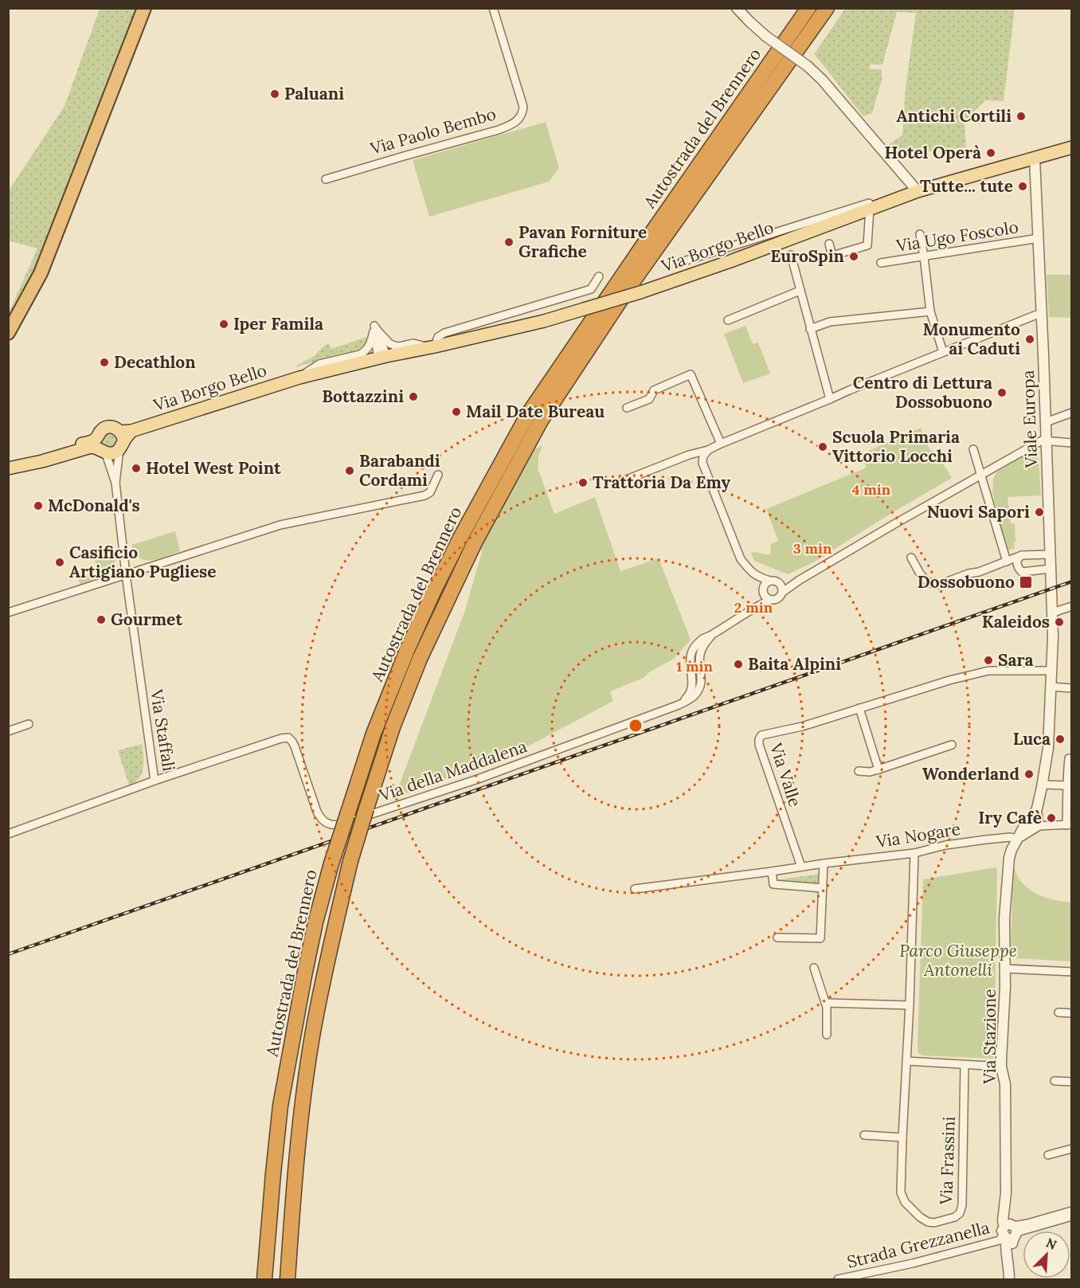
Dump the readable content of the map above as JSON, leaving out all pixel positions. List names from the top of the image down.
{
  "streets": {
    "highway": ["Autostrada del Brennero"],
    "main road": ["Via Borgo Bello"],
    "street": [
      "Via Paolo Bembo",
      "Via Ugo Foscolo",
      "Viale Europa",
      "Via Staffali",
      "Via della Maddalena",
      "Via Valle",
      "Via Nogare",
      "Via Stazione",
      "Via Frassini",
      "Strada Grezzanella"
    ]
  },
  "crossings": [
    ["Via Ugo Foscolo", "Viale Europa"],
    ["Via Borgo Bello", "Viale Europa"],
    ["Via Borgo Bello", "Via Staffali"],
    ["Viale Europa", "Via della Maddalena"],
    ["Viale Europa", "Via Stazione"],
    ["Via Staffali", "Via della Maddalena"],
    ["Via Valle", "Via Nogare"],
    ["Via Valle", "Via Stazione"],
    ["Via Nogare", "Via Stazione"],
    ["Via Nogare", "Via Frassini"],
    ["Via Stazione", "Strada Grezzanella"]
  ],
  "parks": ["Parco Giuseppe Antonelli"],
  "places": {
    "other": [
      "Paluani",
      "Antichi Cortili",
      "Hotel Operà",
      "Tutte... tute",
      "Pavan Forniture Grafiche",
      "EuroSpin",
      "Iper Famila",
      "Monumento ai Caduti",
      "Decathlon",
      "Centro di Lettura Dossobuono",
      "Bottazzini",
      "Mail Date Bureau",
      "Scuola Primaria Vittorio Locchi",
      "Hotel West Point",
      "Barabandi Cordami",
      "Trattoria Da Emy",
      "McDonald's",
      "Nuovi Sapori",
      "Casificio Artigiano Pugliese",
      "Gourmet",
      "Kaleidos",
      "Sara",
      "Baita Alpini",
      "Luca",
      "Wonderland",
      "Iry Cafè"
    ],
    "transit": ["Dossobuono"]
  },
  "north": "top right",
  "rings": [
    "4 min",
    "3 min",
    "2 min",
    "1 min"
  ]
}
